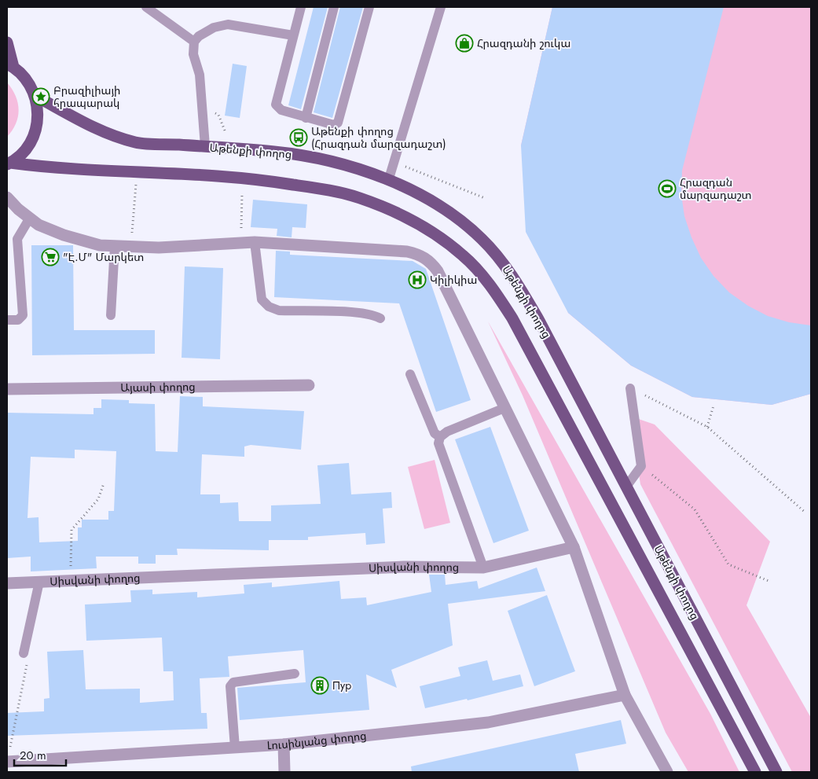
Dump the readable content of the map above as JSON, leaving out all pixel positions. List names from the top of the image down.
{
  "streets": {
    "main road": ["Աթենքի փողոց"],
    "street": ["Այասի փողոց", "Սիսվանի փողոց", "Լուսինյանց փողոց"]
  },
  "places": {
    "shop": ["Հրազդանի շուկա"],
    "place": ["Բրազիլիայի հրապարակ"],
    "bus stop": ["Աթենքի փողոց (Հրազդան մարզադաշտ)"],
    "sports": ["Հրազդան մարզադաշտ"],
    "supermarket": ["\"Է.Մ\" Մարկետ"],
    "hospital": ["Կիլիկիա"],
    "building": ["Пур"]
  },
  "scale_bar": "20 m"
}
